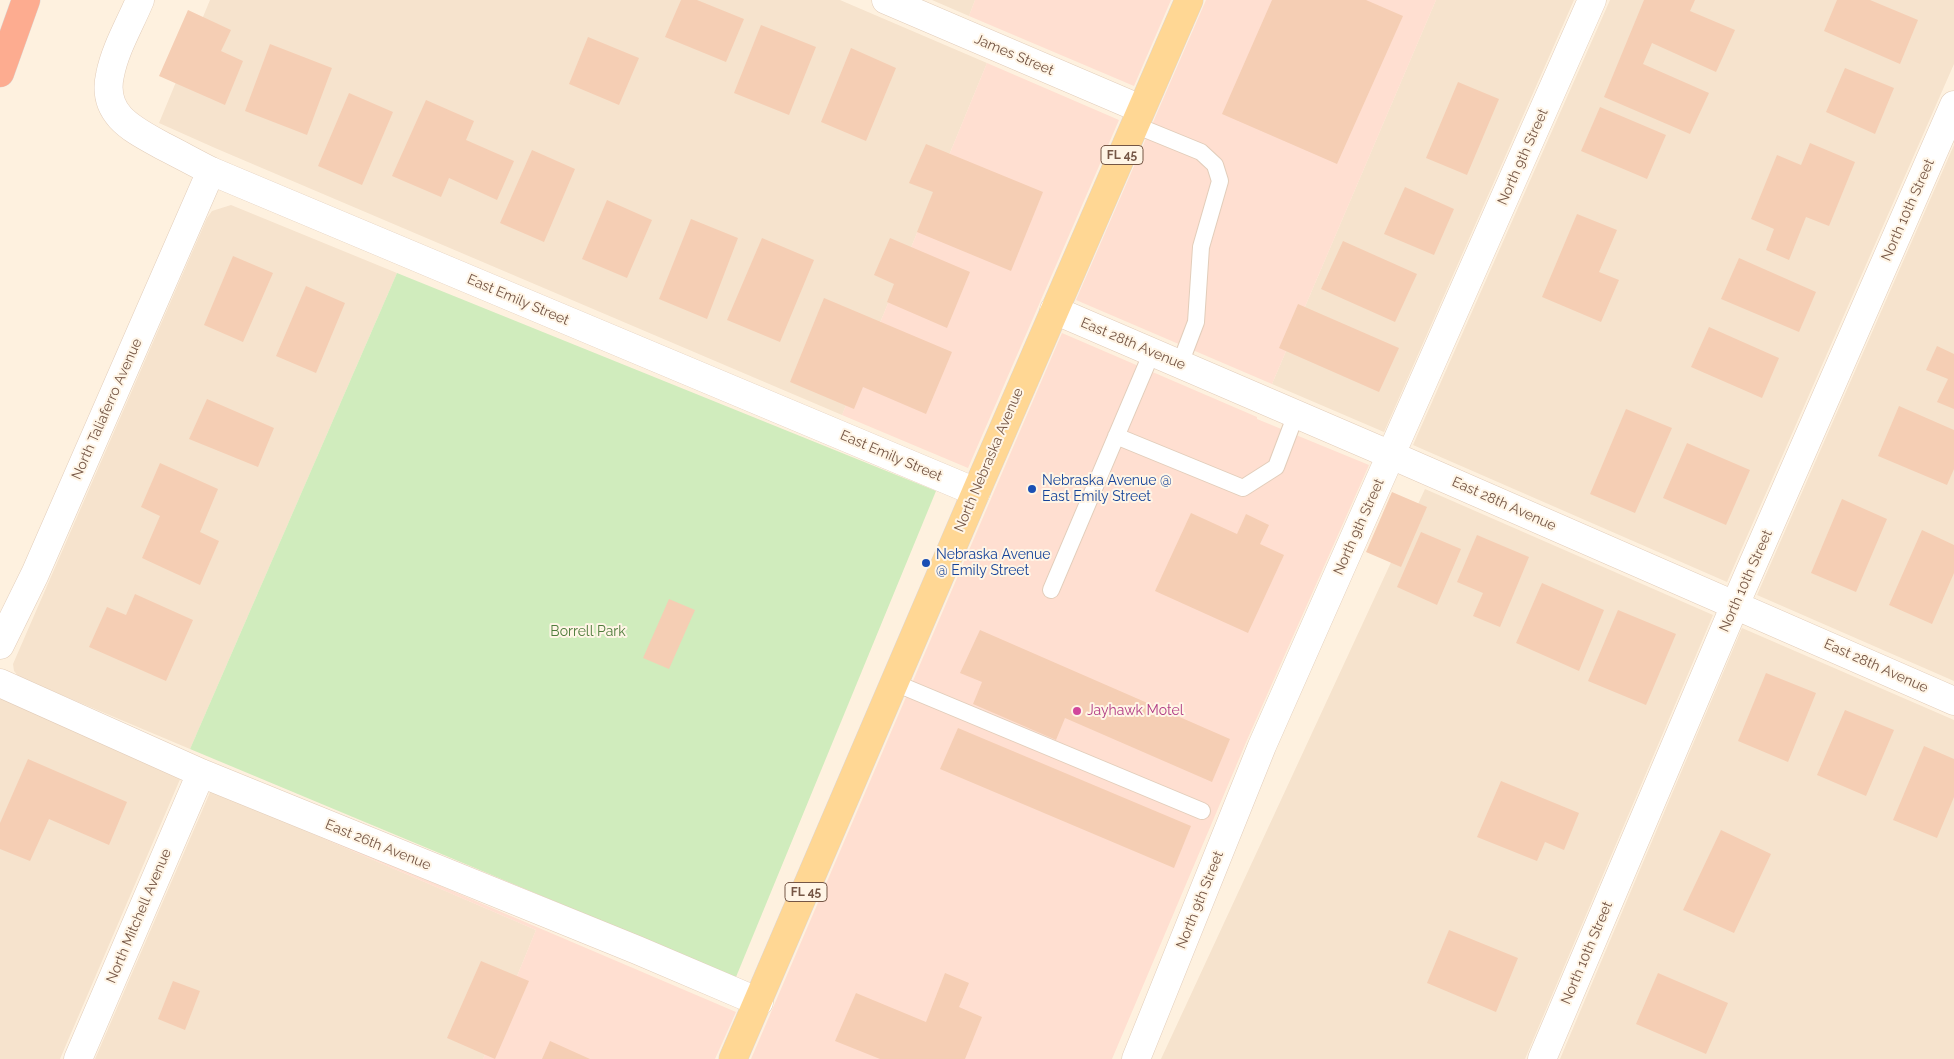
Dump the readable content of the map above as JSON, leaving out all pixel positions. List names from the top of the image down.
{
  "streets": {
    "main road": ["FL 45", "North Nebraska Avenue"],
    "street": [
      "James Street",
      "North 9th Street",
      "North 10th Street",
      "East Emily Street",
      "East 28th Avenue",
      "North Taliaferro Avenue",
      "East 26th Avenue",
      "North Mitchell Avenue"
    ]
  },
  "crossings": [
    ["James Street", "North Nebraska Avenue"],
    ["North 9th Street", "East 28th Avenue"],
    ["North 10th Street", "East 28th Avenue"],
    ["East Emily Street", "North Taliaferro Avenue"],
    ["East Emily Street", "North Nebraska Avenue"],
    ["East 28th Avenue", "North Nebraska Avenue"],
    ["North Nebraska Avenue", "East 26th Avenue"],
    ["East 26th Avenue", "North Mitchell Avenue"]
  ],
  "parks": ["Borrell Park"],
  "places": ["Nebraska Avenue @ East Emily Street", "Nebraska Avenue @ Emily Street", "Jayhawk Motel"]
}
